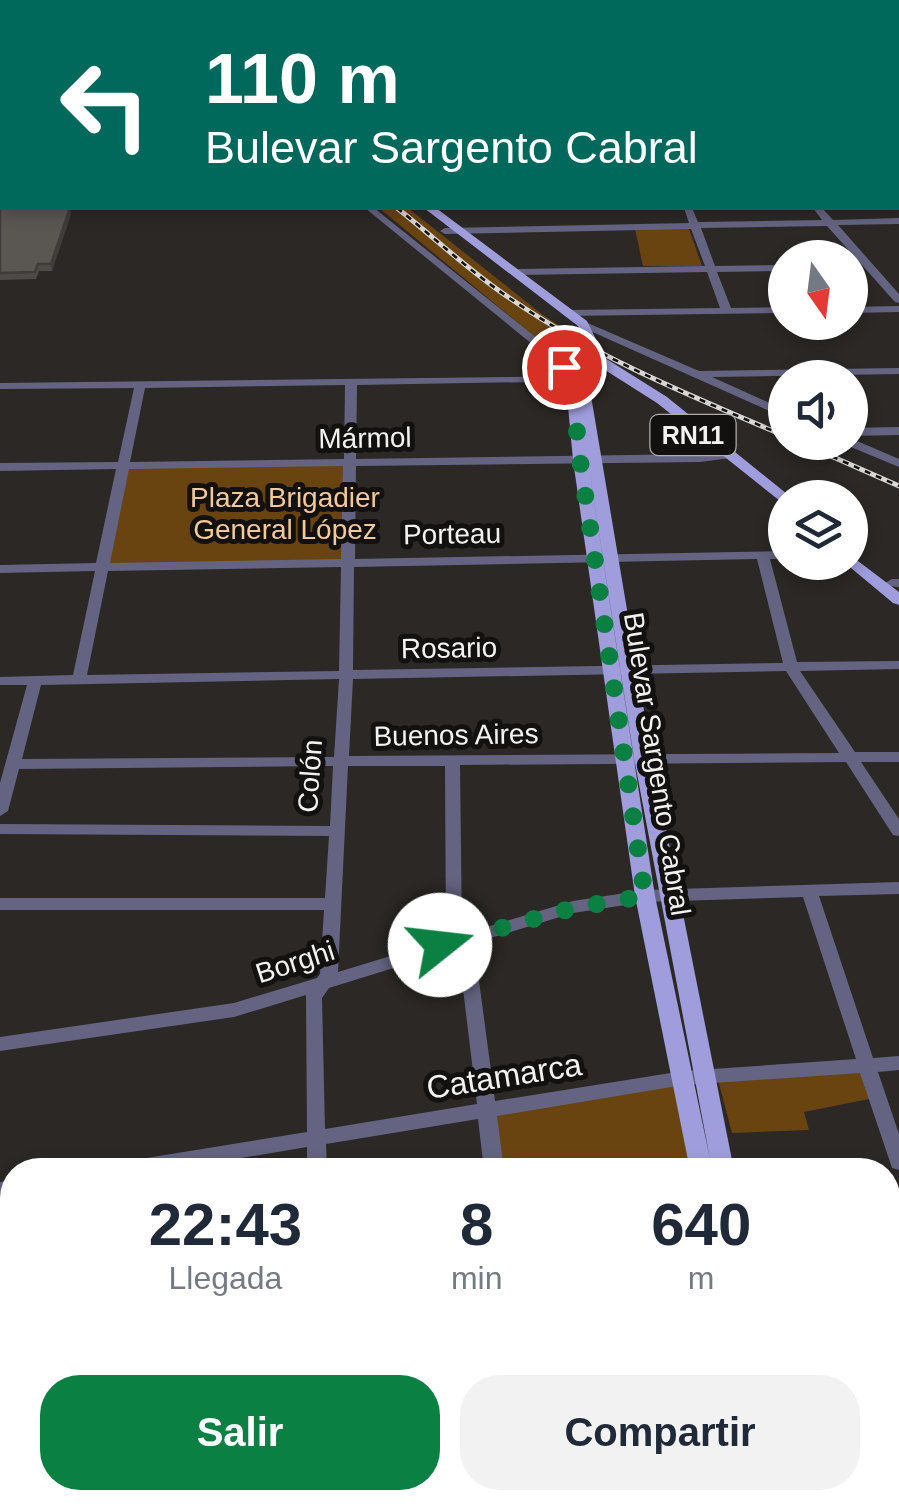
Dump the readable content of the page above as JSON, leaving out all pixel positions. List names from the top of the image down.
{
  "streets": {
    "main road": ["RN11", "Bulevar Sargento Cabral"],
    "street": [
      "Mármol",
      "Porteau",
      "Rosario",
      "Buenos Aires",
      "Colón",
      "Borghi",
      "Catamarca"
    ]
  },
  "crossings": [
    ["RN11", "Mármol"],
    ["RN11", "Bulevar Sargento Cabral"],
    ["Mármol", "Bulevar Sargento Cabral"],
    ["Mármol", "Colón"],
    ["Porteau", "Bulevar Sargento Cabral"],
    ["Porteau", "Colón"],
    ["Rosario", "Bulevar Sargento Cabral"],
    ["Rosario", "Colón"],
    ["Buenos Aires", "Bulevar Sargento Cabral"],
    ["Buenos Aires", "Colón"],
    ["Bulevar Sargento Cabral", "Borghi"],
    ["Bulevar Sargento Cabral", "Catamarca"],
    ["Colón", "Borghi"],
    ["Colón", "Catamarca"]
  ],
  "parks": ["Plaza Brigadier General López"],
  "north": "bottom",
  "page": {
    "turn": ["110 m", "Bulevar Sargento Cabral"],
    "eta": [
      "22:43",
      "Llegada",
      "8",
      "min",
      "640",
      "m"
    ],
    "buttons": ["Salir", "Compartir"]
  }
}
